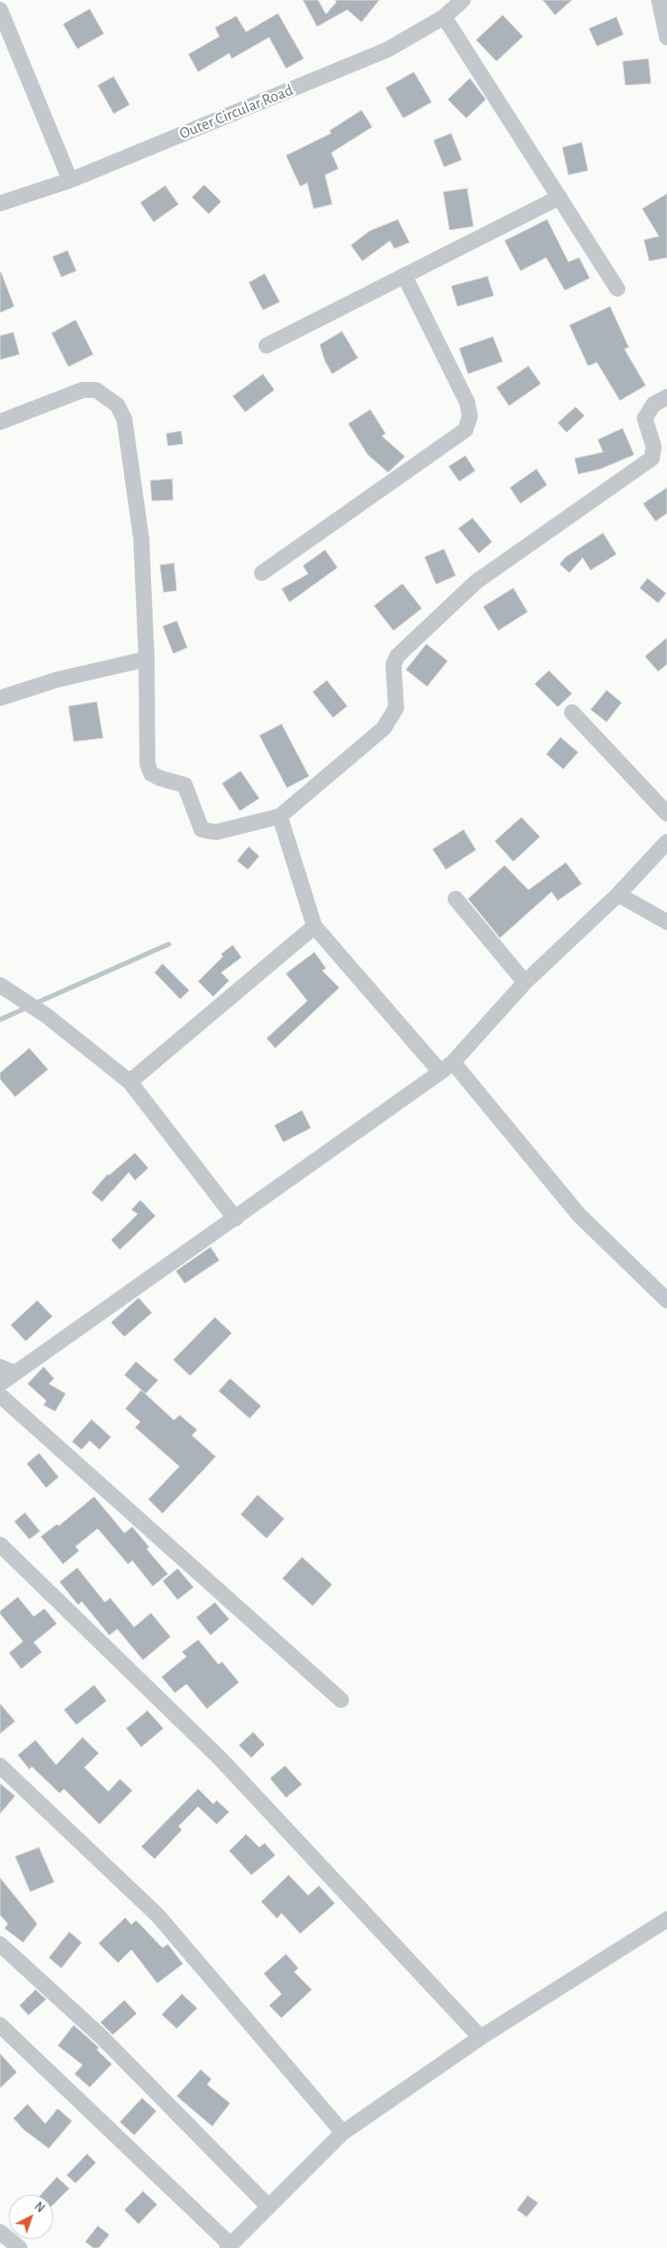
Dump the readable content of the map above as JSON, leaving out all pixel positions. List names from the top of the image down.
{
  "streets": {
    "street": ["Outer Circular Road"]
  },
  "north": "top right"
}
